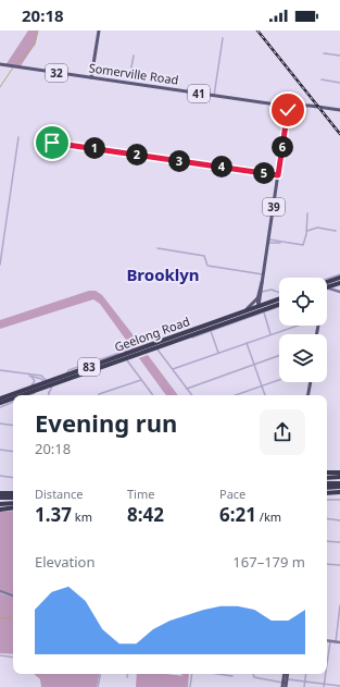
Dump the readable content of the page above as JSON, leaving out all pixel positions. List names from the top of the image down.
{
  "streets": {
    "highway": ["Geelong Road", "83"],
    "main road": [
      "32",
      "Somerville Road",
      "41",
      "39"
    ]
  },
  "crossings": [
    ["Somerville Road", "39"],
    ["39", "Geelong Road"]
  ],
  "districts": ["Brooklyn"],
  "page": {
    "status": "20:18",
    "pins": [
      "6",
      "1",
      "2",
      "3",
      "4",
      "5"
    ],
    "heading": ["Evening run", "20:18"],
    "stats": [
      ["Distance", "1.37 km"],
      ["Time", "8:42"],
      ["Pace", "6:21 /km"]
    ],
    "chart": ["Elevation", "167–179 m"]
  }
}
